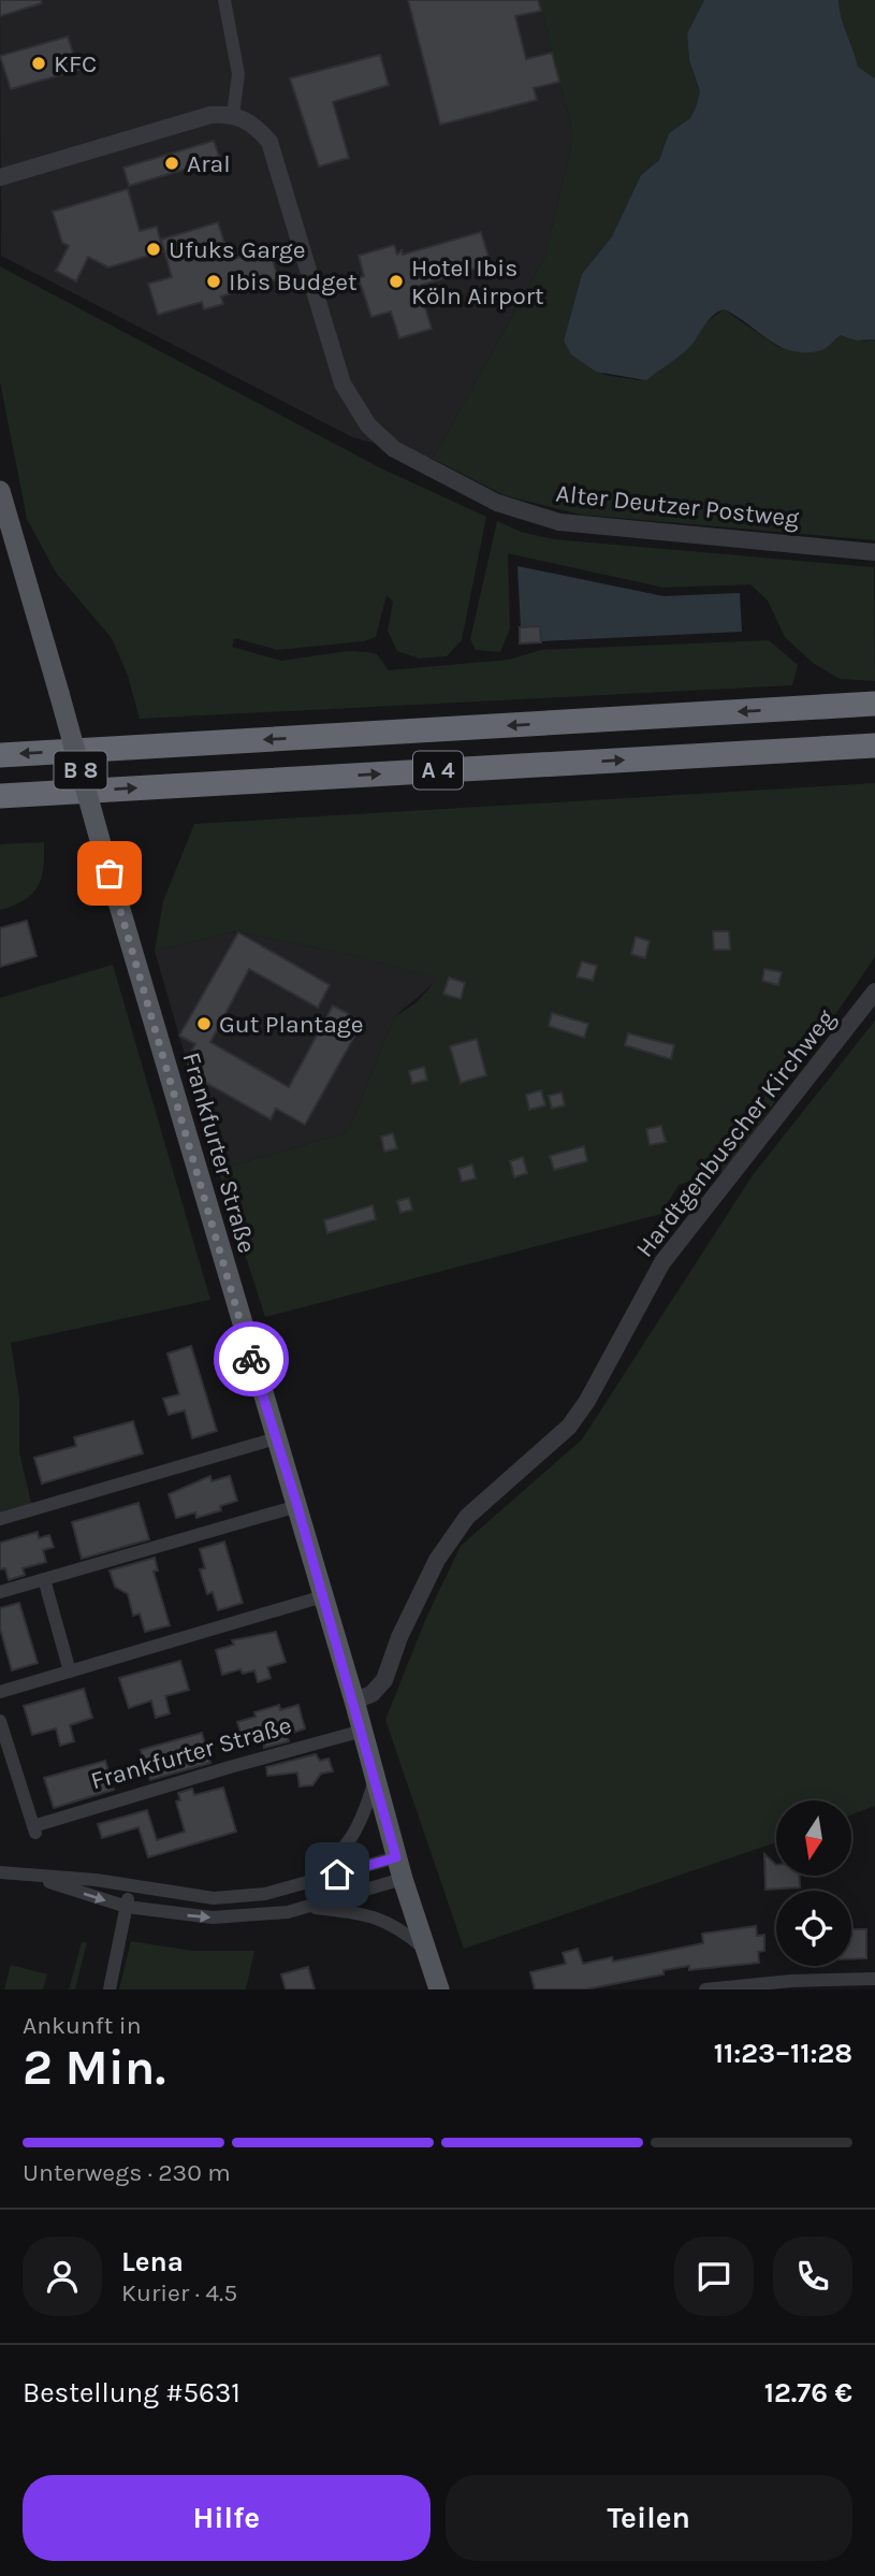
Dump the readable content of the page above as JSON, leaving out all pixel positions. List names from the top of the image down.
{
  "streets": {
    "highway": ["A 4"],
    "main road": ["B 8", "Frankfurter Straße"],
    "street": ["Alter Deutzer Postweg", "Hardtgenbuscher Kirchweg"]
  },
  "crossings": [
    ["Hardtgenbuscher Kirchweg", "Frankfurter Straße"]
  ],
  "places": [
    "KFC",
    "Aral",
    "Ufuks Garge",
    "Ibis Budget",
    "Hotel Ibis Köln Airport",
    "Gut Plantage"
  ],
  "north": "bottom",
  "page": {
    "heading": ["2 Min.", "Ankunft in", "11:23–11:28"],
    "panel": [
      "Lena",
      "Kurier · 4.5",
      "Bestellung #5631",
      "12.76 €"
    ],
    "bar": "Unterwegs · 230 m",
    "buttons": ["Hilfe", "Teilen"]
  }
}
